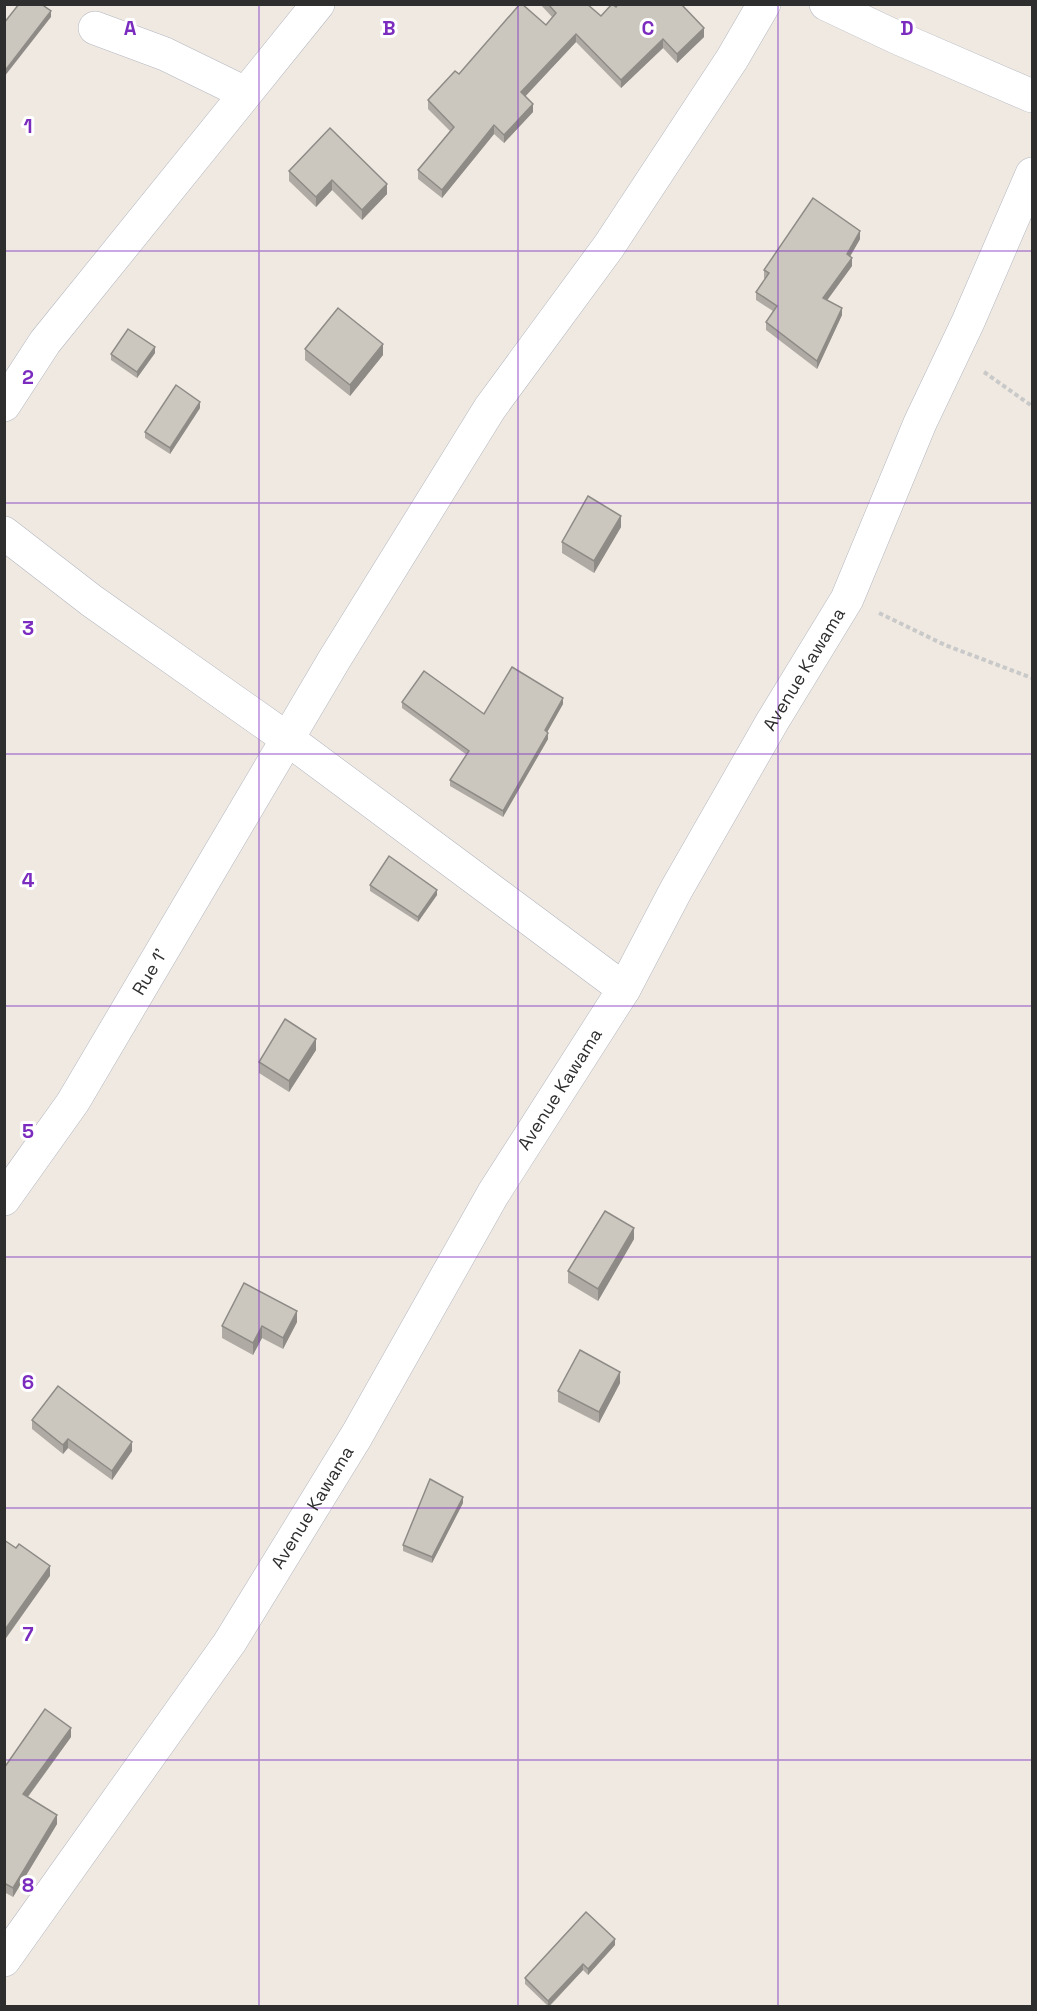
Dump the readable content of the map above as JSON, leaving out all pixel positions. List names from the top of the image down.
{
  "streets": {
    "street": ["Avenue Kawama", "Rue 1'"]
  },
  "grid": {
    "columns": [
      "A",
      "B",
      "C",
      "D"
    ],
    "rows": [
      "1",
      "2",
      "3",
      "4",
      "5",
      "6",
      "7",
      "8"
    ]
  }
}
